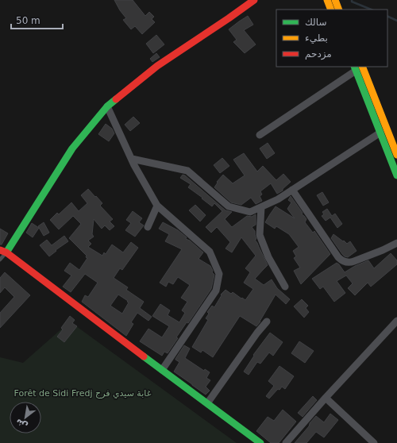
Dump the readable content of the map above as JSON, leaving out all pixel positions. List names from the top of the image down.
{
  "parks": ["Forêt de Sidi Fredj غابة سيدي فرج"],
  "legend": ["سالك", "بطيء", "مزدحم"],
  "scale_bar": "50 m",
  "north": "bottom left"
}
